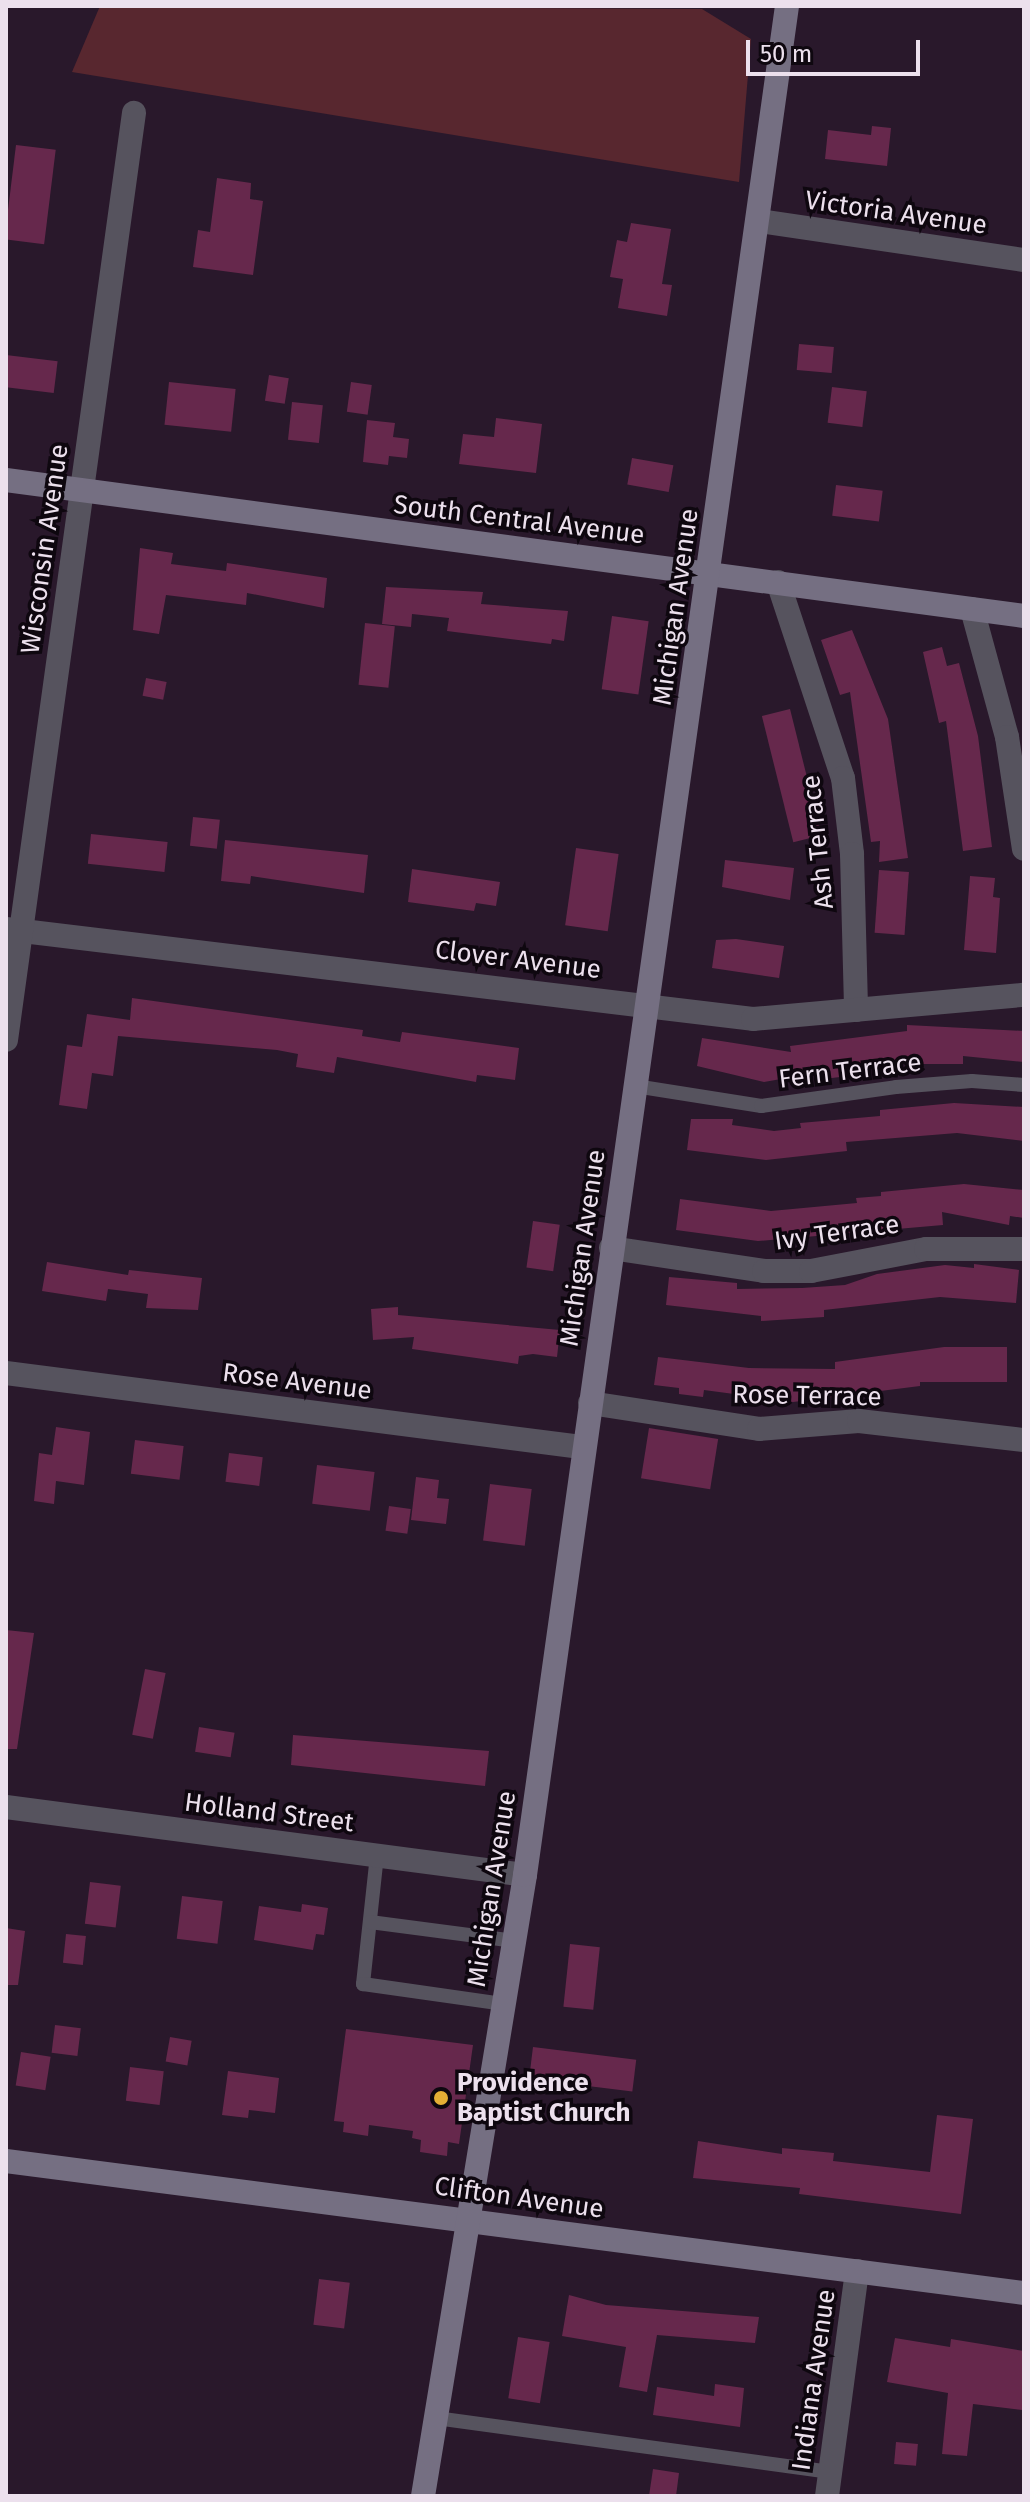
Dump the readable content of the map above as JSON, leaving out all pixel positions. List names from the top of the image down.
{
  "streets": {
    "main road": ["South Central Avenue", "Michigan Avenue", "Clifton Avenue"],
    "street": [
      "Victoria Avenue",
      "Wisconsin Avenue",
      "Ash Terrace",
      "Clover Avenue",
      "Ivy Terrace",
      "Rose Avenue",
      "Rose Terrace",
      "Holland Street",
      "Indiana Avenue"
    ],
    "lane": ["Fern Terrace"]
  },
  "crossings": [
    ["Victoria Avenue", "Michigan Avenue"],
    ["South Central Avenue", "Wisconsin Avenue"],
    ["South Central Avenue", "Michigan Avenue"],
    ["South Central Avenue", "Ash Terrace"],
    ["Wisconsin Avenue", "Clover Avenue"],
    ["Michigan Avenue", "Clover Avenue"],
    ["Michigan Avenue", "Fern Terrace"],
    ["Michigan Avenue", "Ivy Terrace"],
    ["Michigan Avenue", "Rose Avenue"],
    ["Michigan Avenue", "Rose Terrace"],
    ["Michigan Avenue", "Holland Street"],
    ["Michigan Avenue", "Clifton Avenue"],
    ["Ash Terrace", "Clover Avenue"],
    ["Clifton Avenue", "Indiana Avenue"]
  ],
  "places": ["Providence Baptist Church"],
  "scale_bar": "50 m"
}
